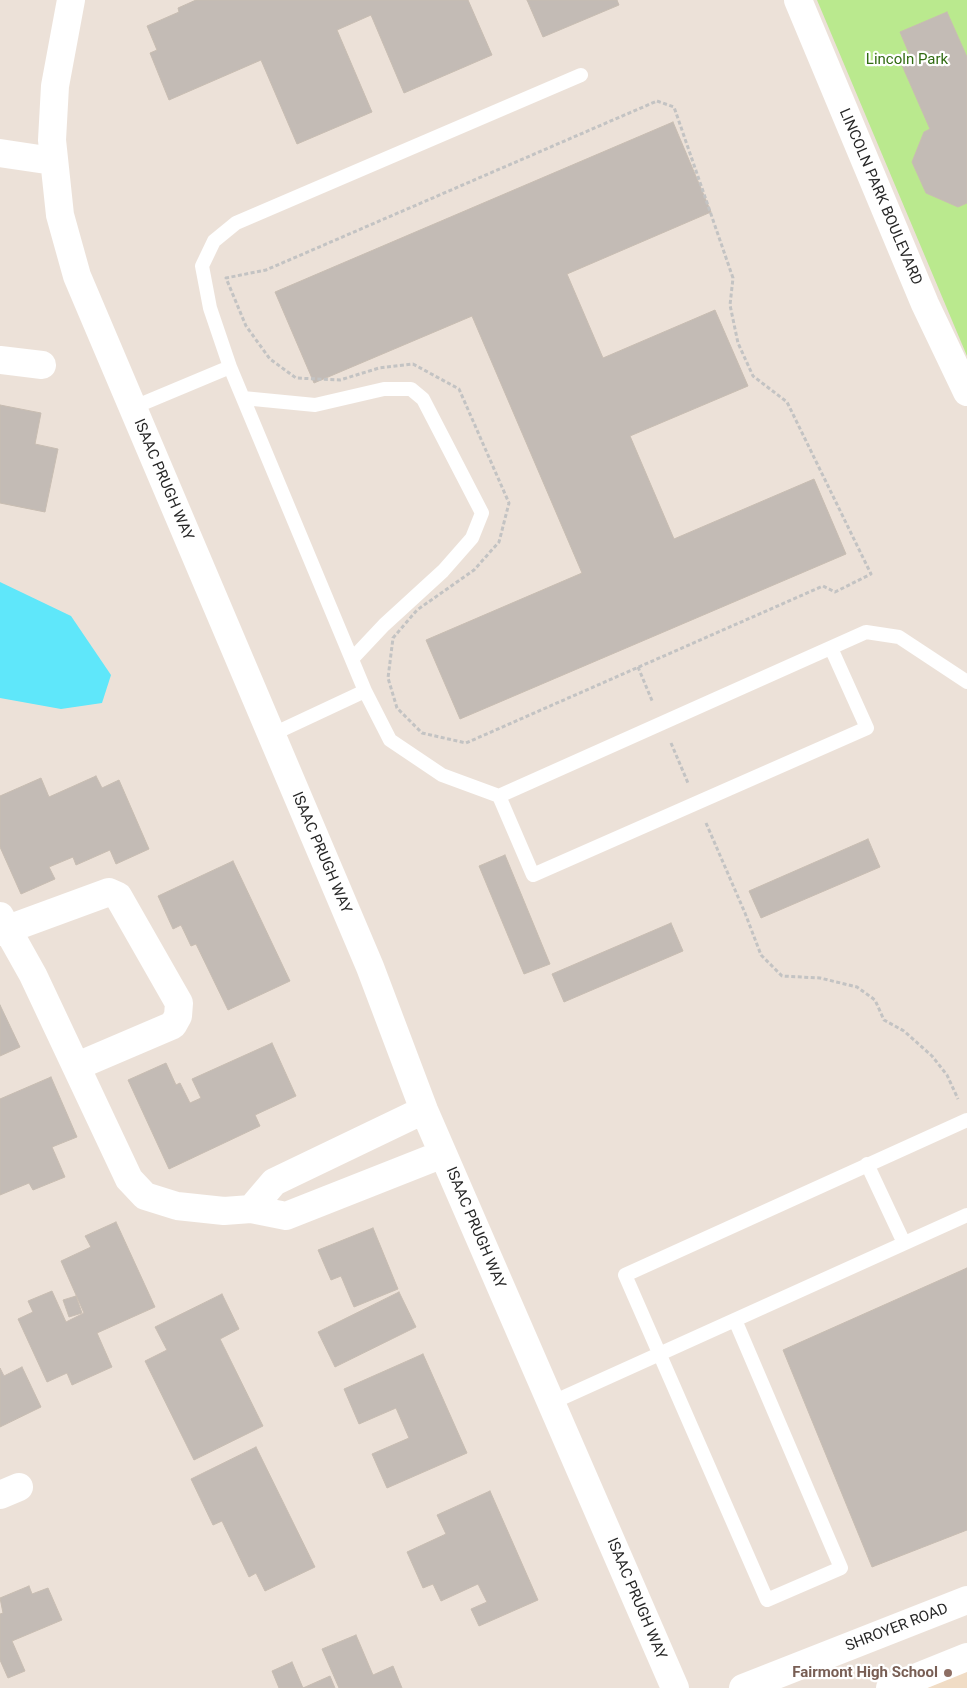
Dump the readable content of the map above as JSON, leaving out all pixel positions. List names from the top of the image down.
{
  "streets": {
    "street": ["LINCOLN PARK BOULEVARD", "ISAAC PRUGH WAY", "SHROYER ROAD"]
  },
  "parks": ["Lincoln Park"],
  "places": ["Fairmont High School"]
}
